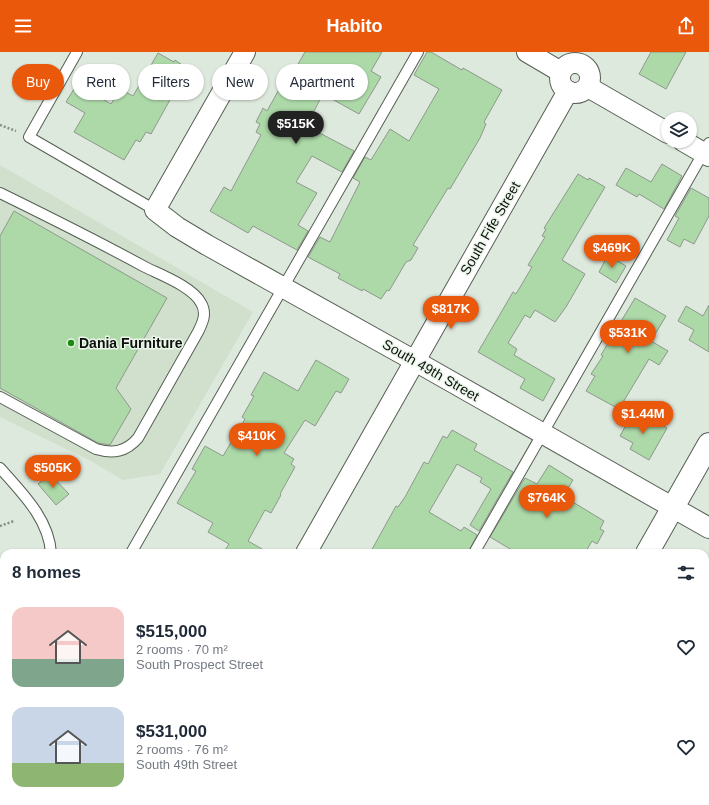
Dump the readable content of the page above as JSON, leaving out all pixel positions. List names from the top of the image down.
{
  "streets": {
    "street": ["South Fife Street", "South 49th Street"]
  },
  "crossings": [
    ["South Fife Street", "South 49th Street"]
  ],
  "places": ["Dania Furniture"],
  "page": {
    "header": "Habito",
    "chip": [
      "Buy",
      "Rent",
      "Filters",
      "New",
      "Apartment"
    ],
    "price": [
      "$515K",
      "$469K",
      "$817K",
      "$531K",
      "$1.44M",
      "$410K",
      "$505K",
      "$764K"
    ],
    "heading": "8 homes",
    "list": [
      {
        "name": "$515,000",
        "note": "2 rooms · 70 m² · South Prospect Street"
      },
      {
        "name": "$531,000",
        "note": "2 rooms · 76 m² · South 49th Street"
      }
    ]
  }
}
